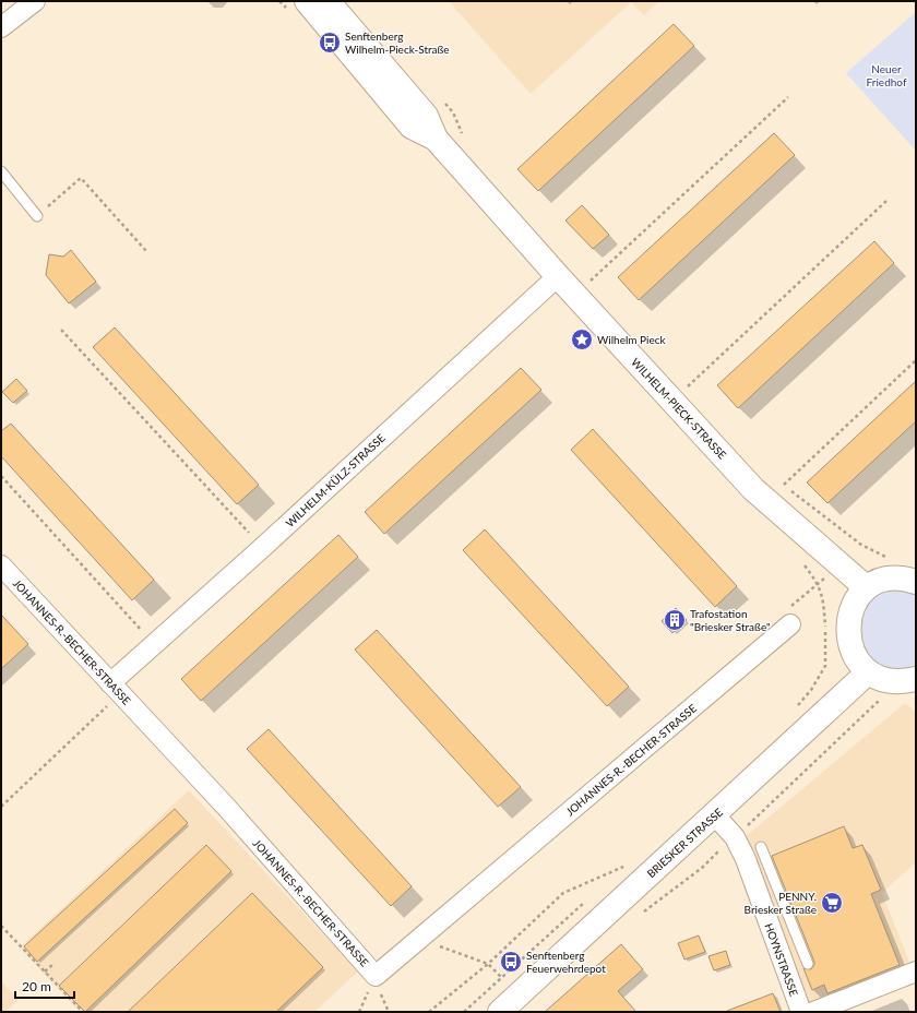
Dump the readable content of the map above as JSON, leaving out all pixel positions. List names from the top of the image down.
{
  "streets": {
    "main road": ["WILHELM-PIECK-STRASSE", "BRIESKER STRASSE"],
    "street": ["WILHELM-KÜLZ-STRASSE", "JOHANNES-R.-BECHER-STRASSE", "HOYNSTRASSE"]
  },
  "crossings": [
    ["WILHELM-PIECK-STRASSE", "WILHELM-KÜLZ-STRASSE"],
    ["WILHELM-KÜLZ-STRASSE", "JOHANNES-R.-BECHER-STRASSE"],
    ["BRIESKER STRASSE", "HOYNSTRASSE"]
  ],
  "parks": ["Neuer Friedhof"],
  "places": {
    "bus stop": ["Senftenberg Wilhelm-Pieck-Straße", "Senftenberg Feuerwehrdepot"],
    "place": ["Wilhelm Pieck"],
    "building": ["Trafostation \"Briesker Straße\""],
    "supermarket": ["PENNY. Briesker Straße"]
  },
  "scale_bar": "20 m"
}
